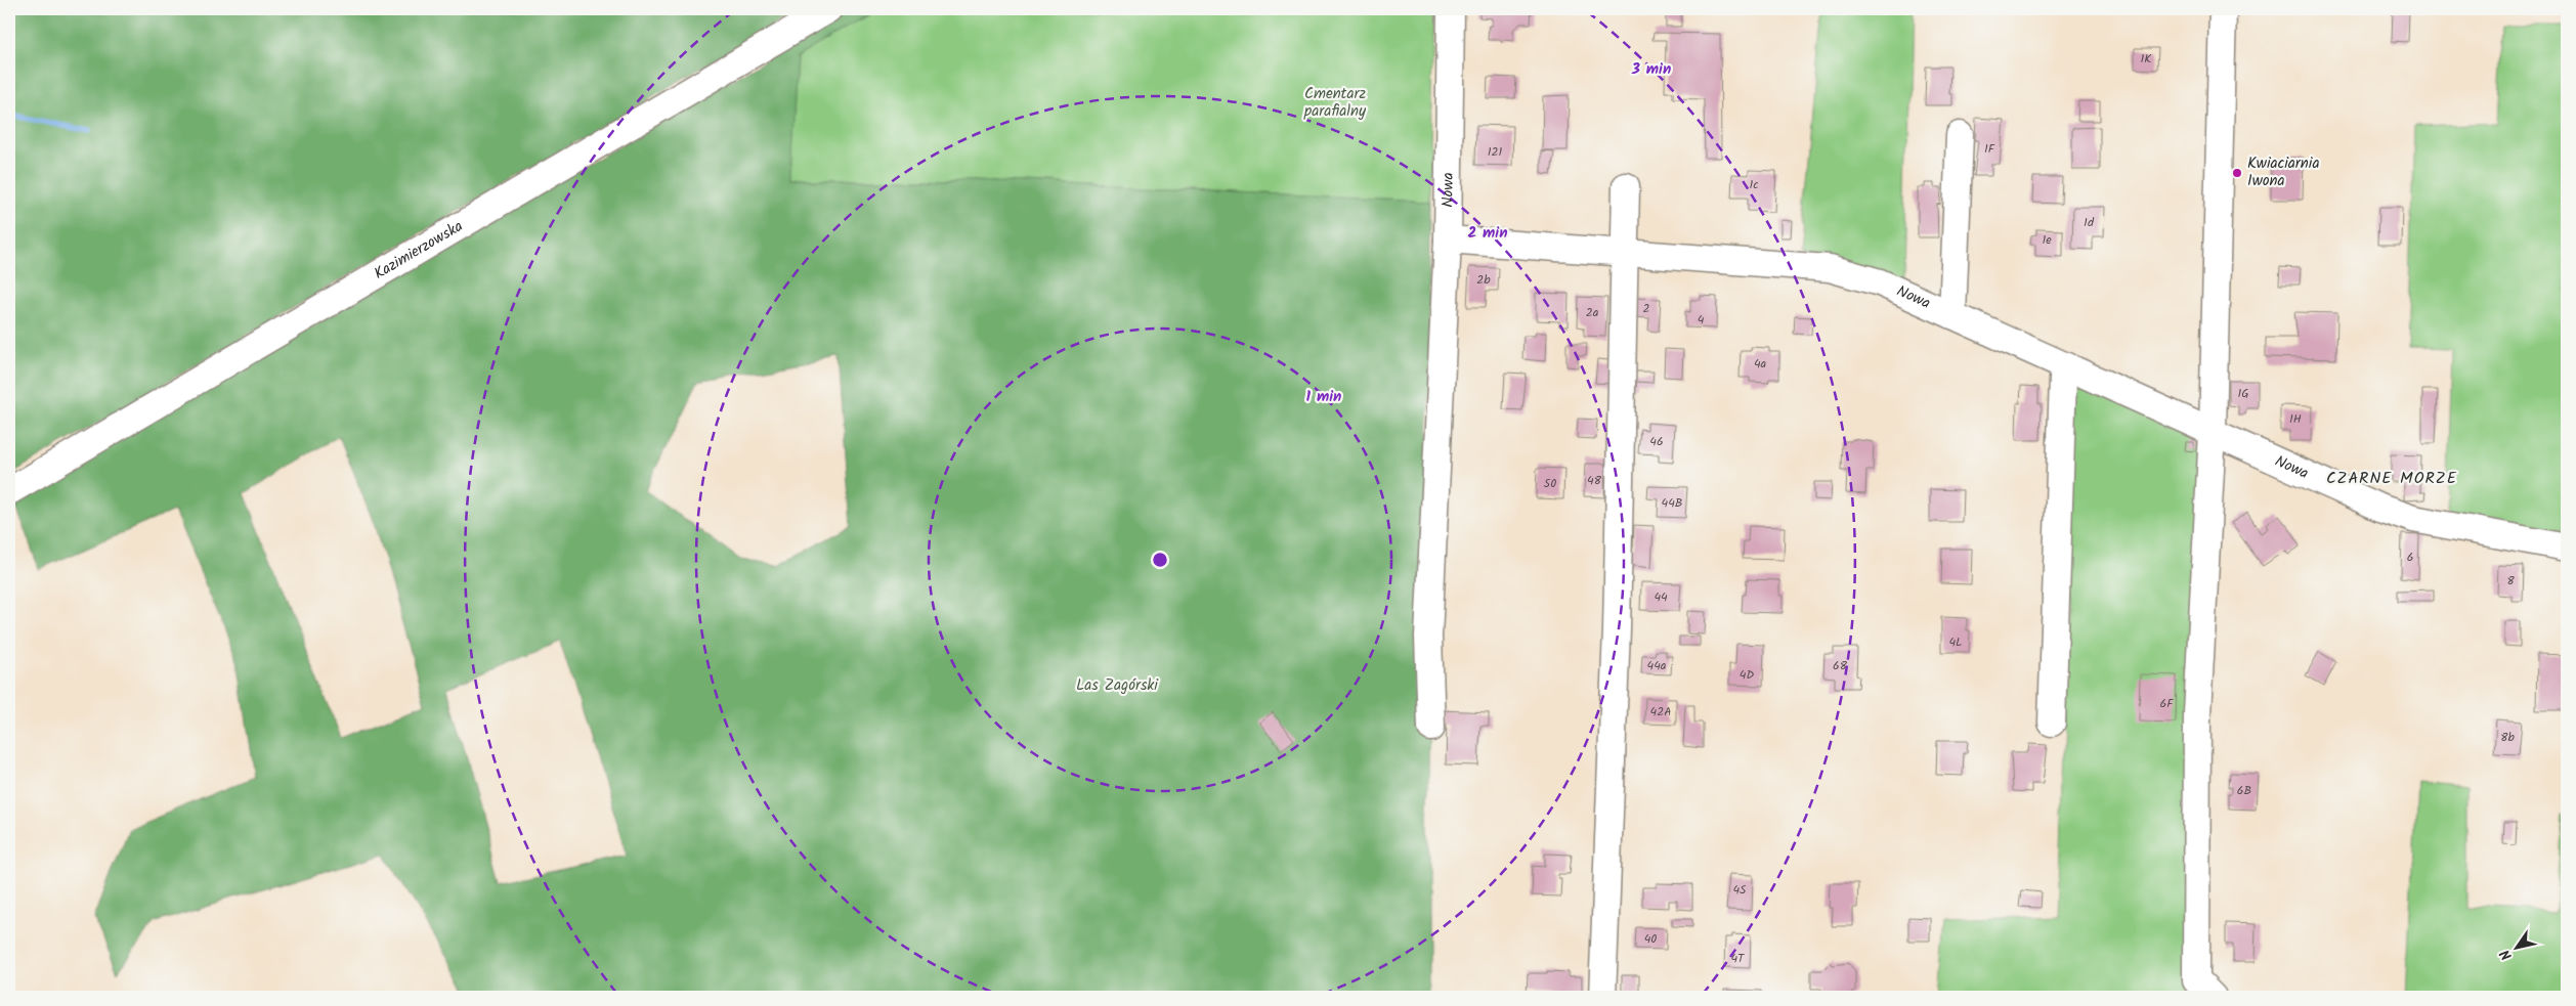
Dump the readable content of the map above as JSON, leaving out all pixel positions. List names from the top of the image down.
{
  "streets": {
    "street": ["Nowa", "Kazimierzowska"]
  },
  "districts": ["CZARNE MORZE"],
  "parks": ["Cmentarz parafialny", "Las Zagórski"],
  "places": ["Kwiaciarnia Iwona"],
  "house_numbers": [
    "1K",
    "1F",
    "121",
    "1c",
    "1d",
    "1e",
    "2b",
    "2",
    "2a",
    "4",
    "4a",
    "1G",
    "1H",
    "46",
    "48",
    "50",
    "44B",
    "6",
    "8",
    "44",
    "4L",
    "44a",
    "68",
    "4D",
    "6F",
    "42A",
    "8b",
    "6B",
    "4S",
    "40",
    "4T"
  ],
  "north": "bottom left",
  "rings": ["3 min", "2 min", "1 min"]
}
